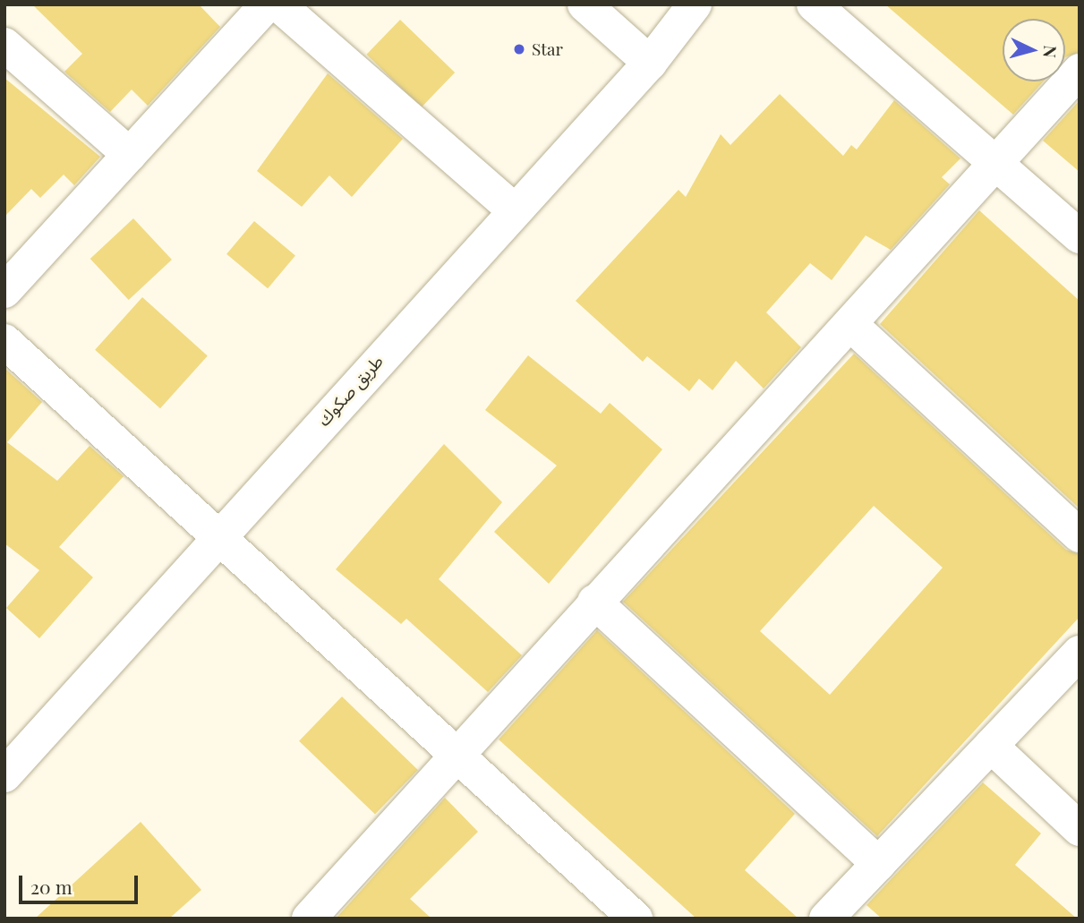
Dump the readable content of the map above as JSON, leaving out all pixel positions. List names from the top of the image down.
{
  "streets": {
    "street": ["طريق صكوك"]
  },
  "places": ["Star"],
  "scale_bar": "20 m",
  "north": "right"
}
